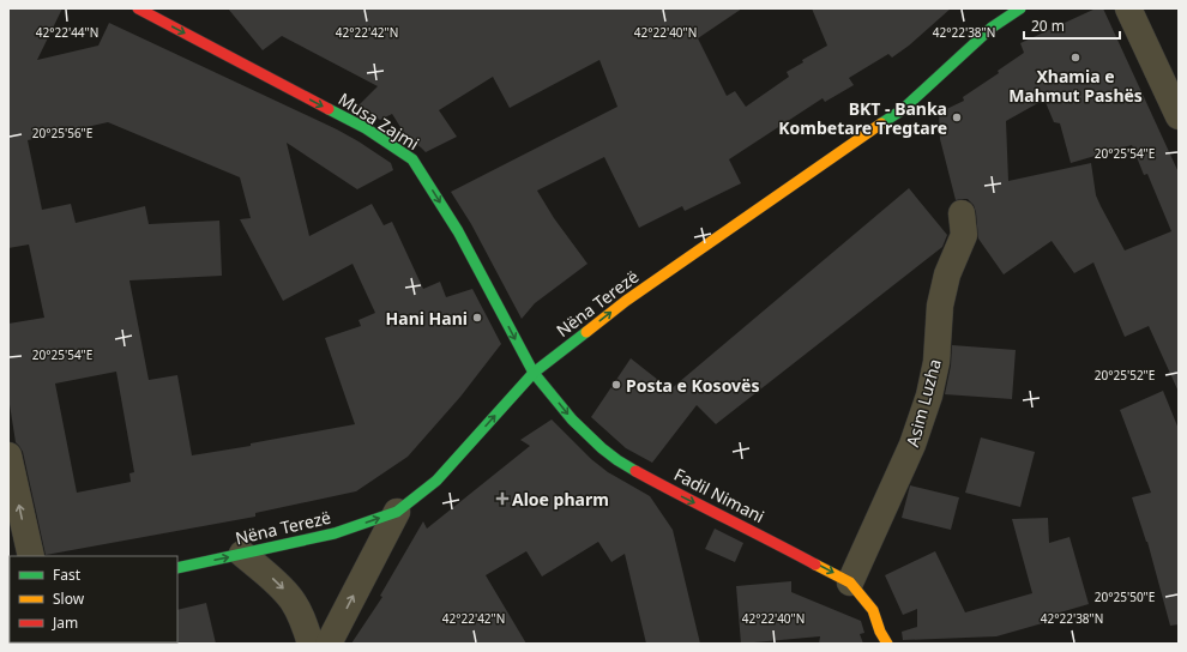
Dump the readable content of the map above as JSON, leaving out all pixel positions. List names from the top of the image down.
{
  "streets": {
    "main road": ["Musa Zajmi", "Nëna Terezë", "Fadil Nimani"],
    "street": ["Asim Luzha"]
  },
  "crossings": [
    ["Musa Zajmi", "Nëna Terezë"],
    ["Musa Zajmi", "Fadil Nimani"],
    ["Nëna Terezë", "Fadil Nimani"],
    ["Asim Luzha", "Fadil Nimani"]
  ],
  "one_way": ["Musa Zajmi", "Nëna Terezë", "Fadil Nimani"],
  "places": {
    "other": [
      "Xhamia e Mahmut Pashës",
      "BKT - Banka Kombetare Tregtare",
      "Hani Hani",
      "Posta e Kosovës"
    ],
    "health": ["Aloe pharm"]
  },
  "legend": ["Fast", "Slow", "Jam"],
  "scale_bar": "20 m",
  "coordinates": [
    "42°22'44\"N",
    "42°22'42\"N",
    "42°22'40\"N",
    "42°22'38\"N",
    "20°25'56\"E",
    "20°25'54\"E",
    "20°25'52\"E",
    "20°25'50\"E"
  ]
}
